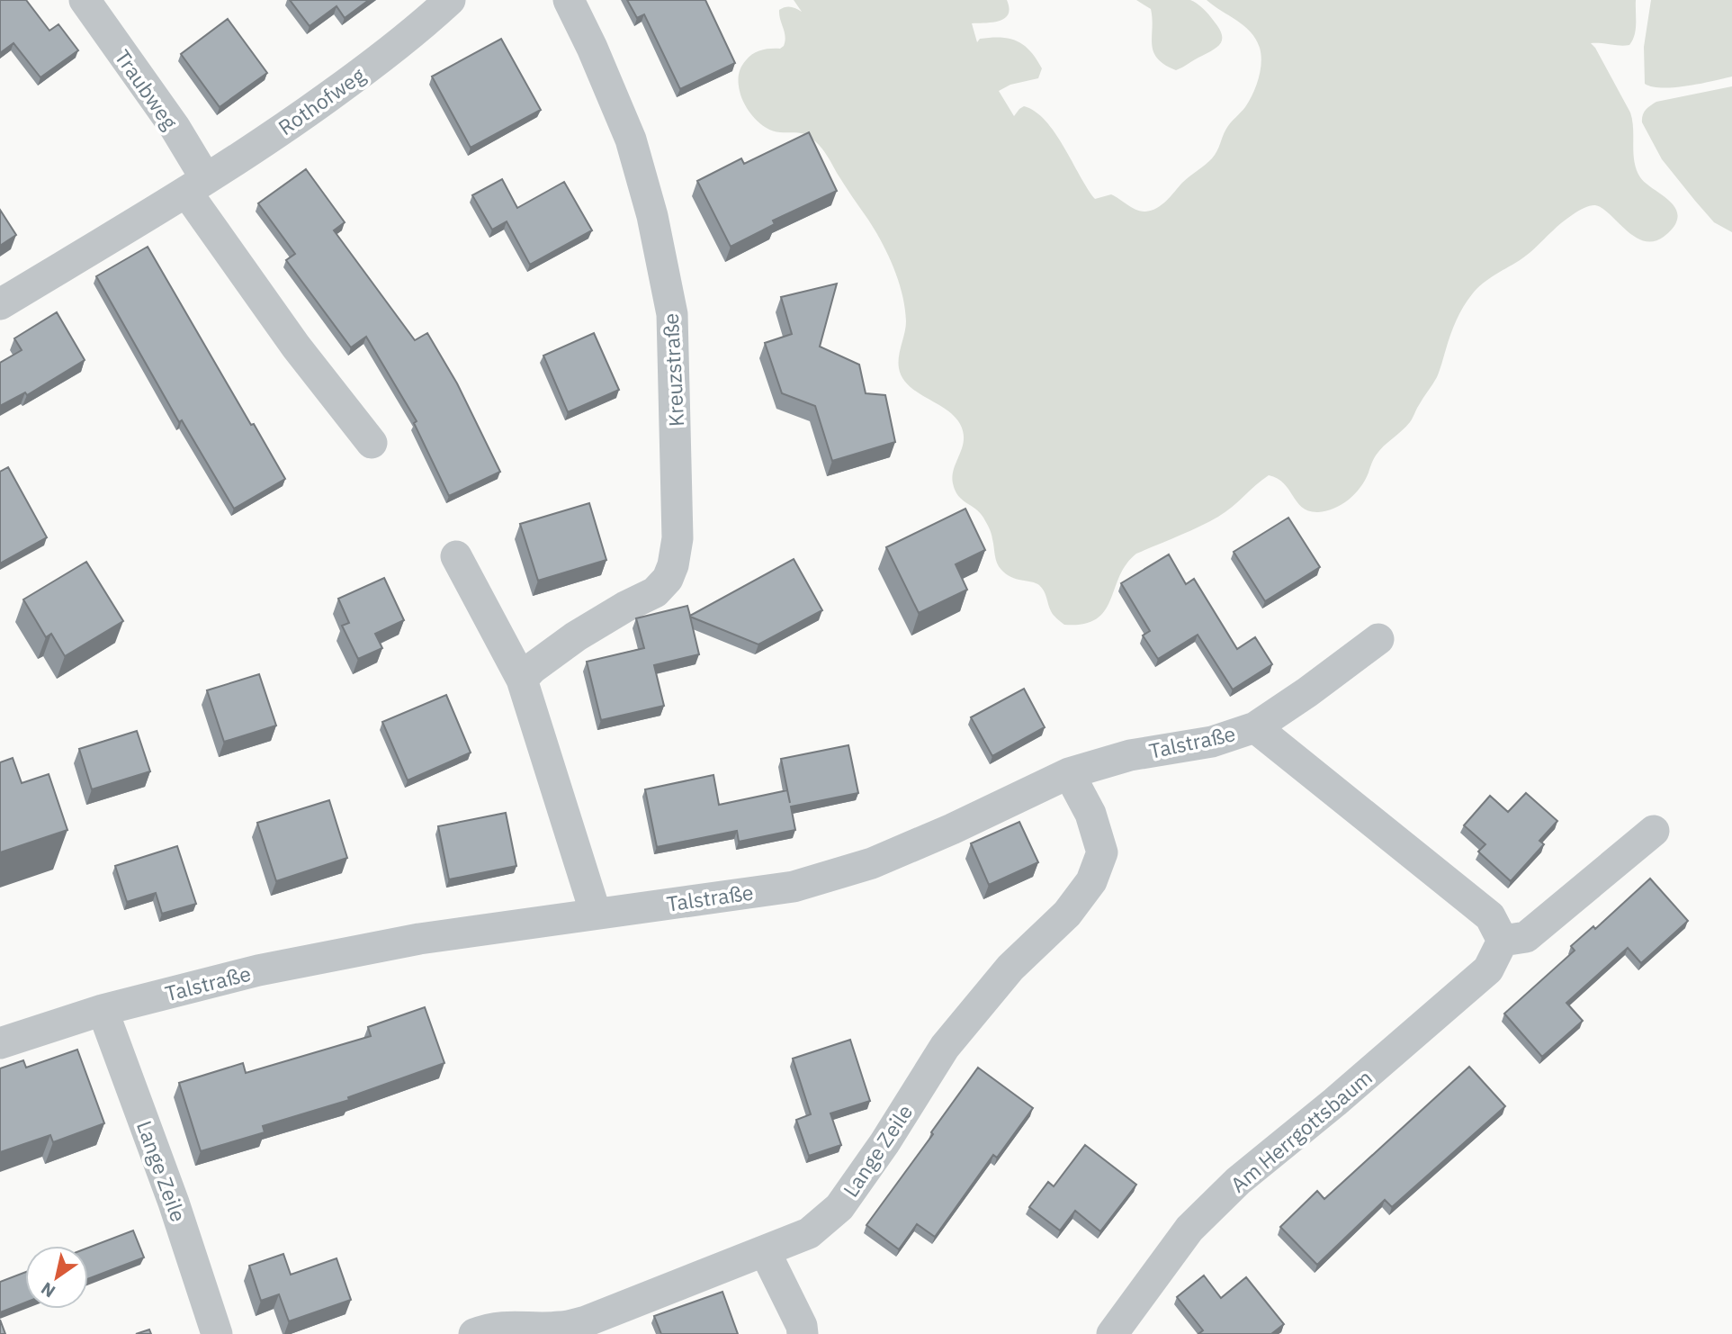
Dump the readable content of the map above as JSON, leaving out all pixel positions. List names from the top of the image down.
{
  "streets": {
    "street": [
      "Traubweg",
      "Rothofweg",
      "Kreuzstraße",
      "Talstraße",
      "Am Herrgottsbaum",
      "Lange Zeile"
    ]
  },
  "crossings": [
    ["Traubweg", "Rothofweg"],
    ["Talstraße", "Lange Zeile"]
  ],
  "north": "bottom left"
}
